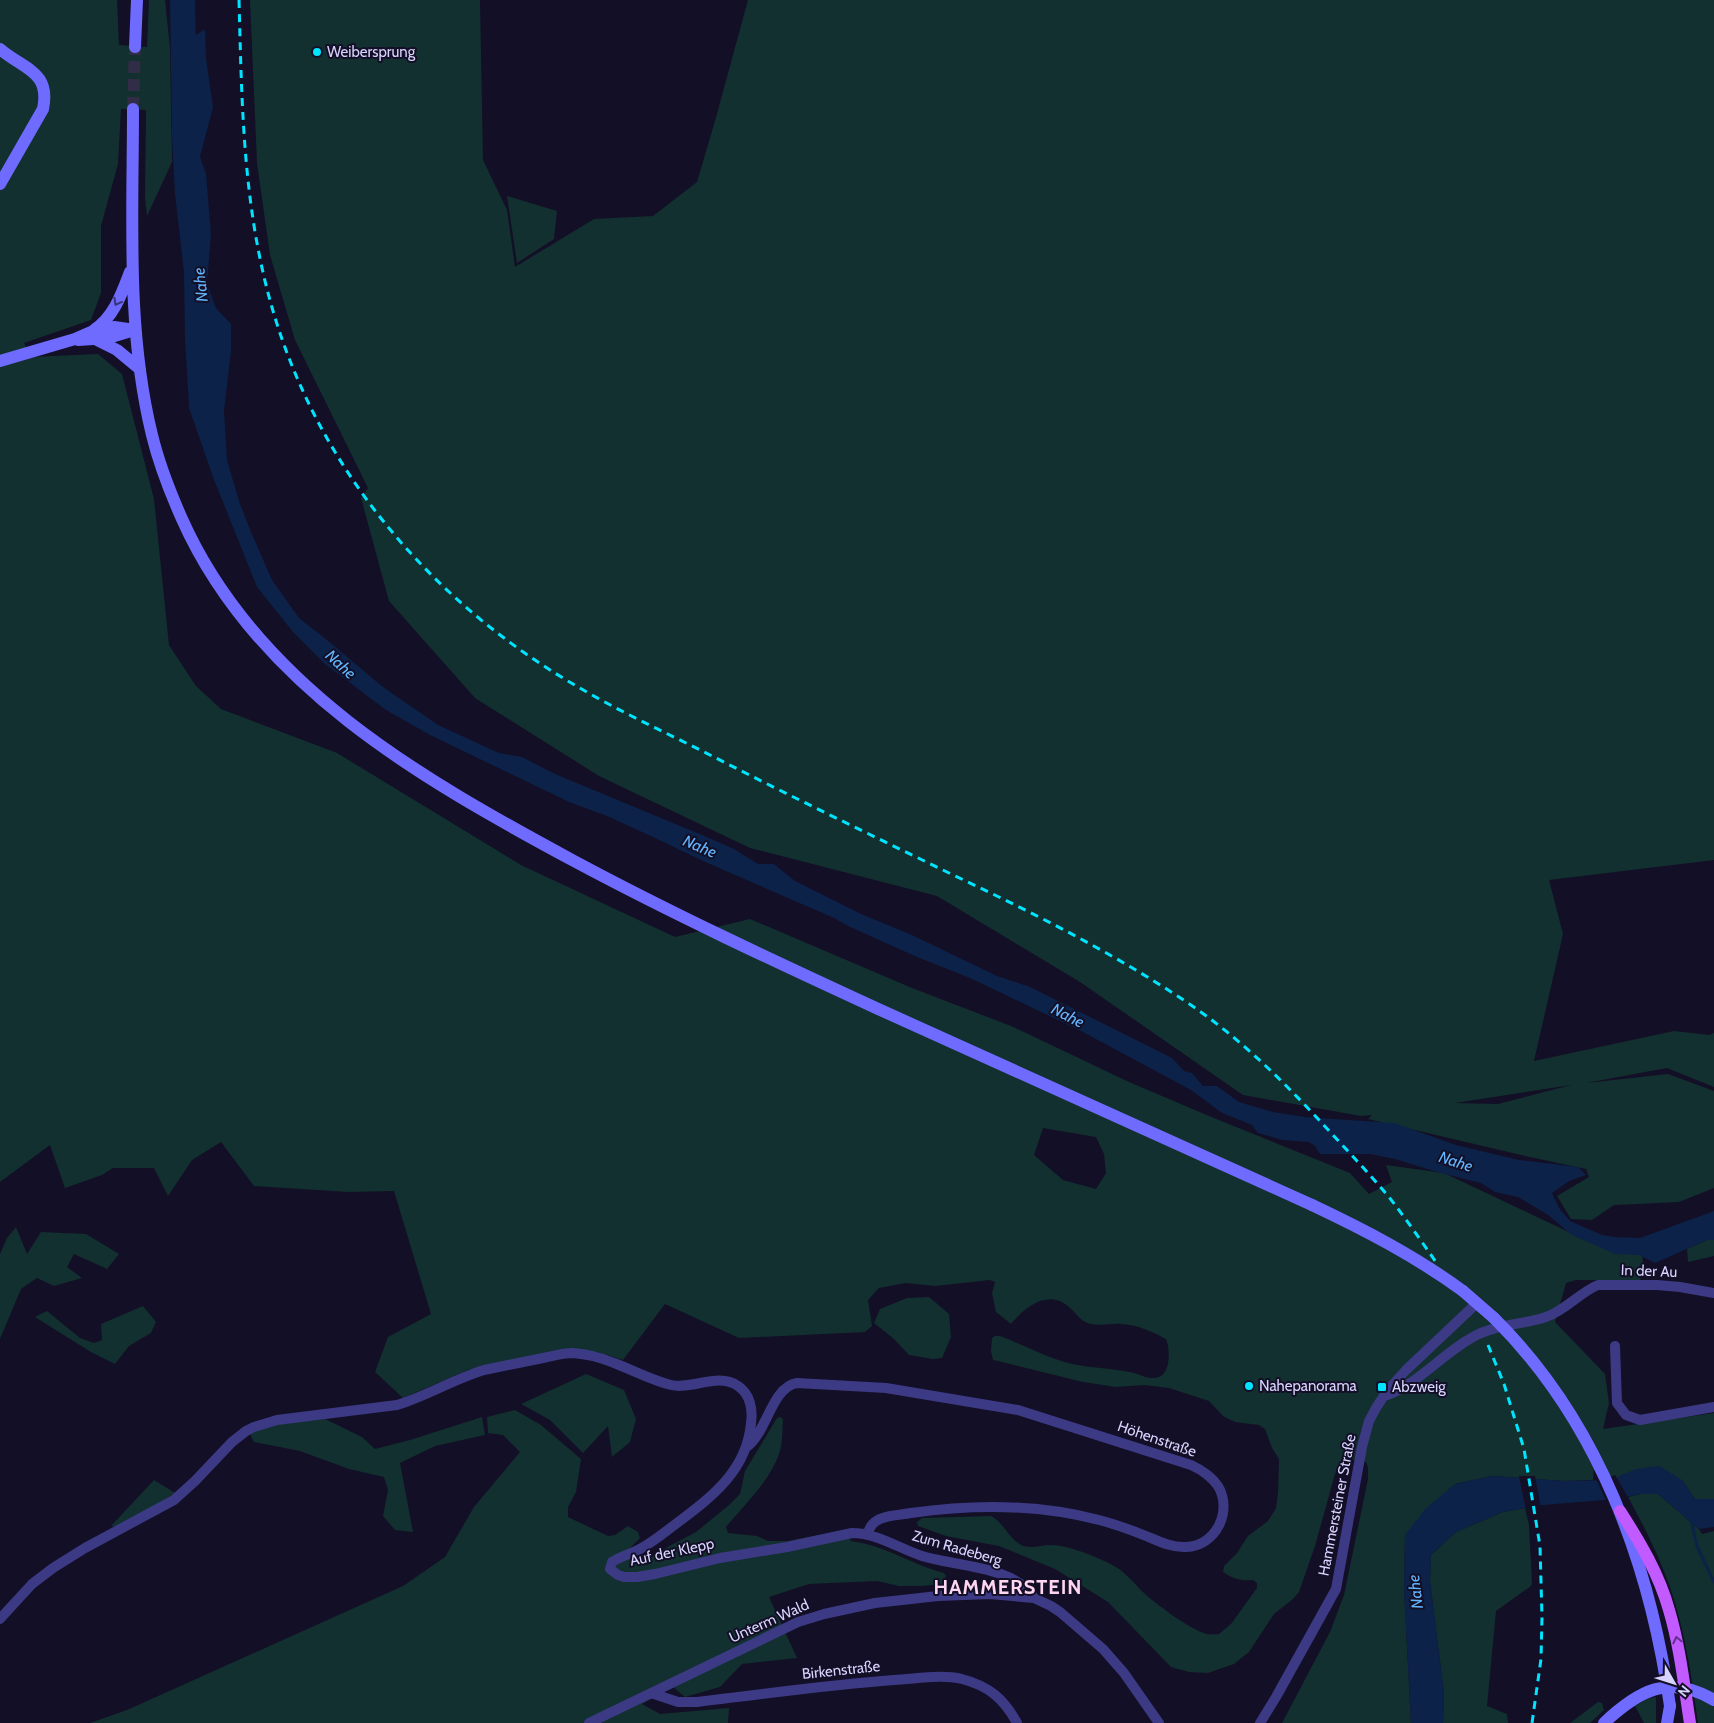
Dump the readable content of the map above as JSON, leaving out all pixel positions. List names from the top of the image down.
{
  "streets": {
    "street": [
      "In der Au",
      "Höhenstraße",
      "Hammersteiner Straße",
      "Zum Radeberg",
      "Auf der Klepp",
      "Unterm Wald",
      "Birkenstraße"
    ]
  },
  "crossings": [
    ["In der Au", "Hammersteiner Straße"],
    ["Höhenstraße", "Zum Radeberg"],
    ["Höhenstraße", "Auf der Klepp"],
    ["Zum Radeberg", "Auf der Klepp"],
    ["Zum Radeberg", "Unterm Wald"],
    ["Unterm Wald", "Birkenstraße"]
  ],
  "districts": ["HAMMERSTEIN"],
  "water": ["Nahe"],
  "places": {
    "other": ["Weibersprung", "Nahepanorama"],
    "transit": ["Abzweig"]
  },
  "north": "bottom right"
}
